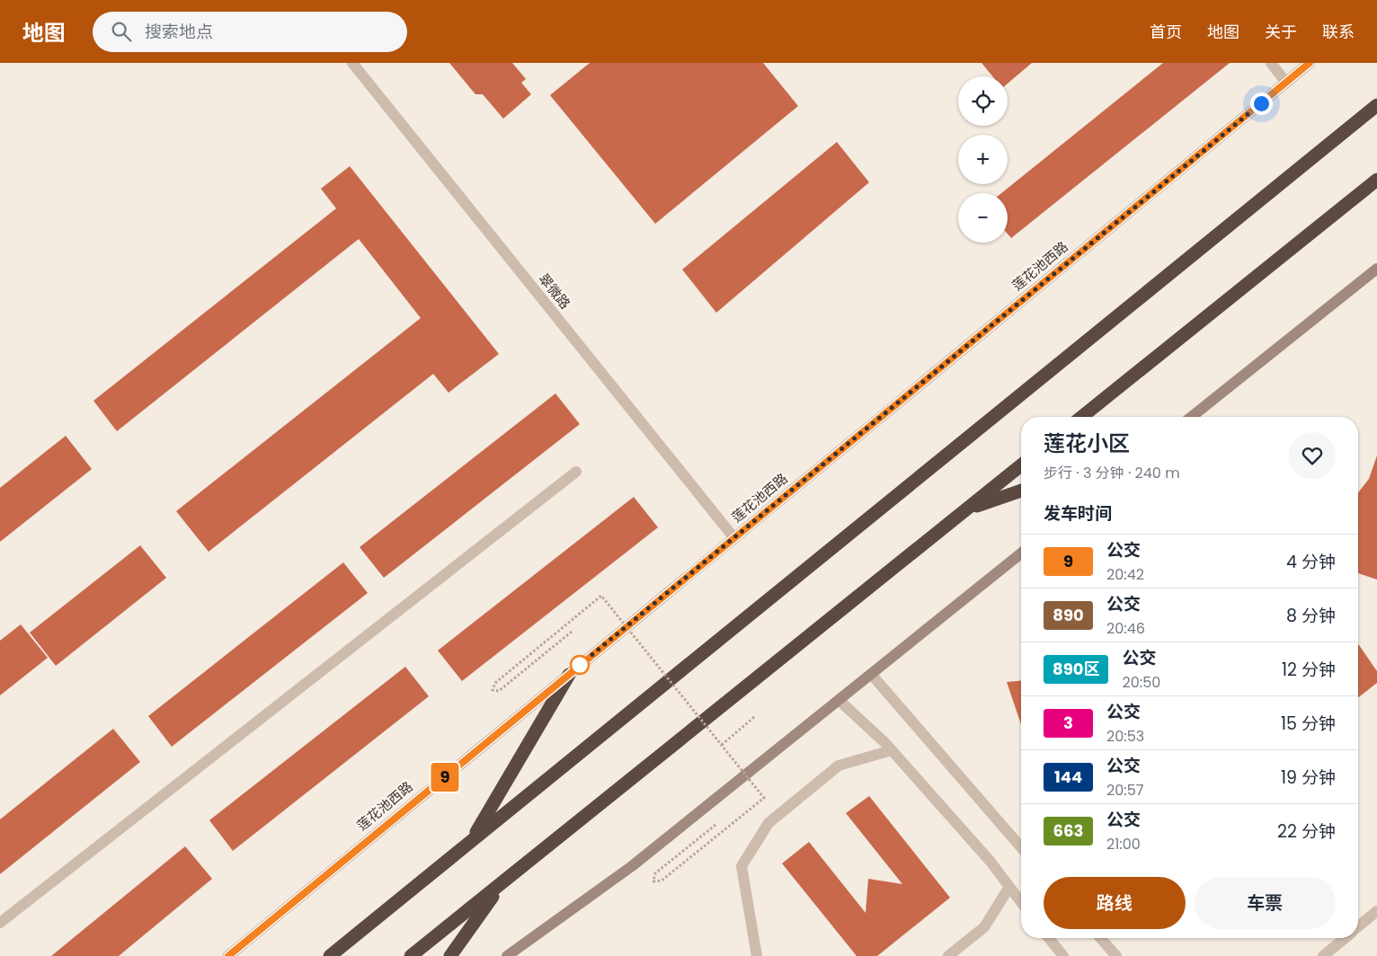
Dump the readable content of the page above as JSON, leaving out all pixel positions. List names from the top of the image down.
{
  "streets": {
    "street": ["莲花池西路", "翠微路"]
  },
  "crossings": [
    ["莲花池西路", "翠微路"]
  ],
  "lines": ["bus line 9"],
  "page": {
    "header": "地图",
    "search": "搜索地点",
    "nav": [
      "首页",
      "地图",
      "关于",
      "联系"
    ],
    "on_map": "9",
    "map_buttons": ["+", "−"],
    "heading": [
      ["莲花小区", "步行 · 3 分钟 · 240 m"],
      "发车时间"
    ],
    "list": [
      {
        "mark": "9",
        "name": "公交",
        "note": "20:42",
        "value": "4 分钟"
      },
      {
        "mark": "890",
        "name": "公交",
        "note": "20:46",
        "value": "8 分钟"
      },
      {
        "mark": "890区",
        "name": "公交",
        "note": "20:50",
        "value": "12 分钟"
      },
      {
        "mark": "3",
        "name": "公交",
        "note": "20:53",
        "value": "15 分钟"
      },
      {
        "mark": "144",
        "name": "公交",
        "note": "20:57",
        "value": "19 分钟"
      },
      {
        "mark": "663",
        "name": "公交",
        "note": "21:00",
        "value": "22 分钟"
      }
    ],
    "buttons": ["路线", "车票"]
  }
}
